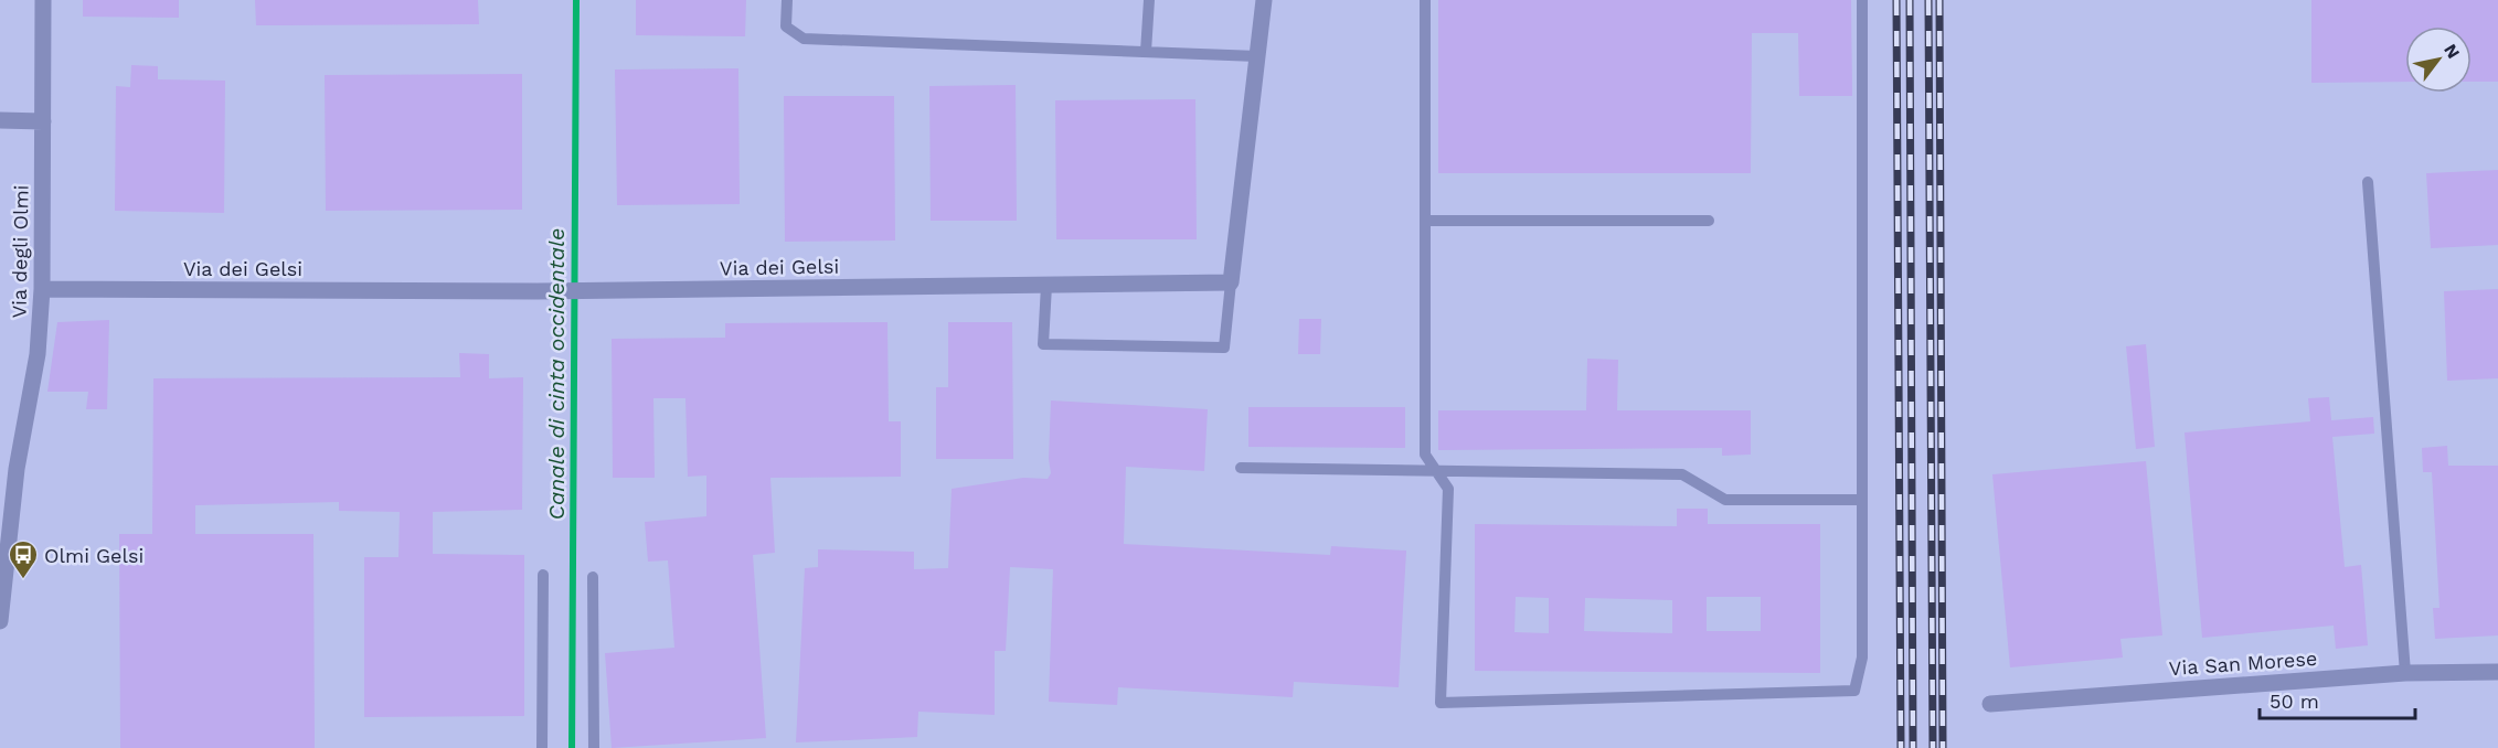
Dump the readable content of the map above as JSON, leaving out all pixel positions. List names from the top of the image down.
{
  "streets": {
    "street": ["Via degli Olmi", "Via dei Gelsi", "Via San Morese"]
  },
  "crossings": [
    ["Via degli Olmi", "Via dei Gelsi"]
  ],
  "water": ["Canale di cinta occidentale"],
  "places": {
    "bus stop": ["Olmi Gelsi"]
  },
  "scale_bar": "50 m",
  "north": "top right"
}
